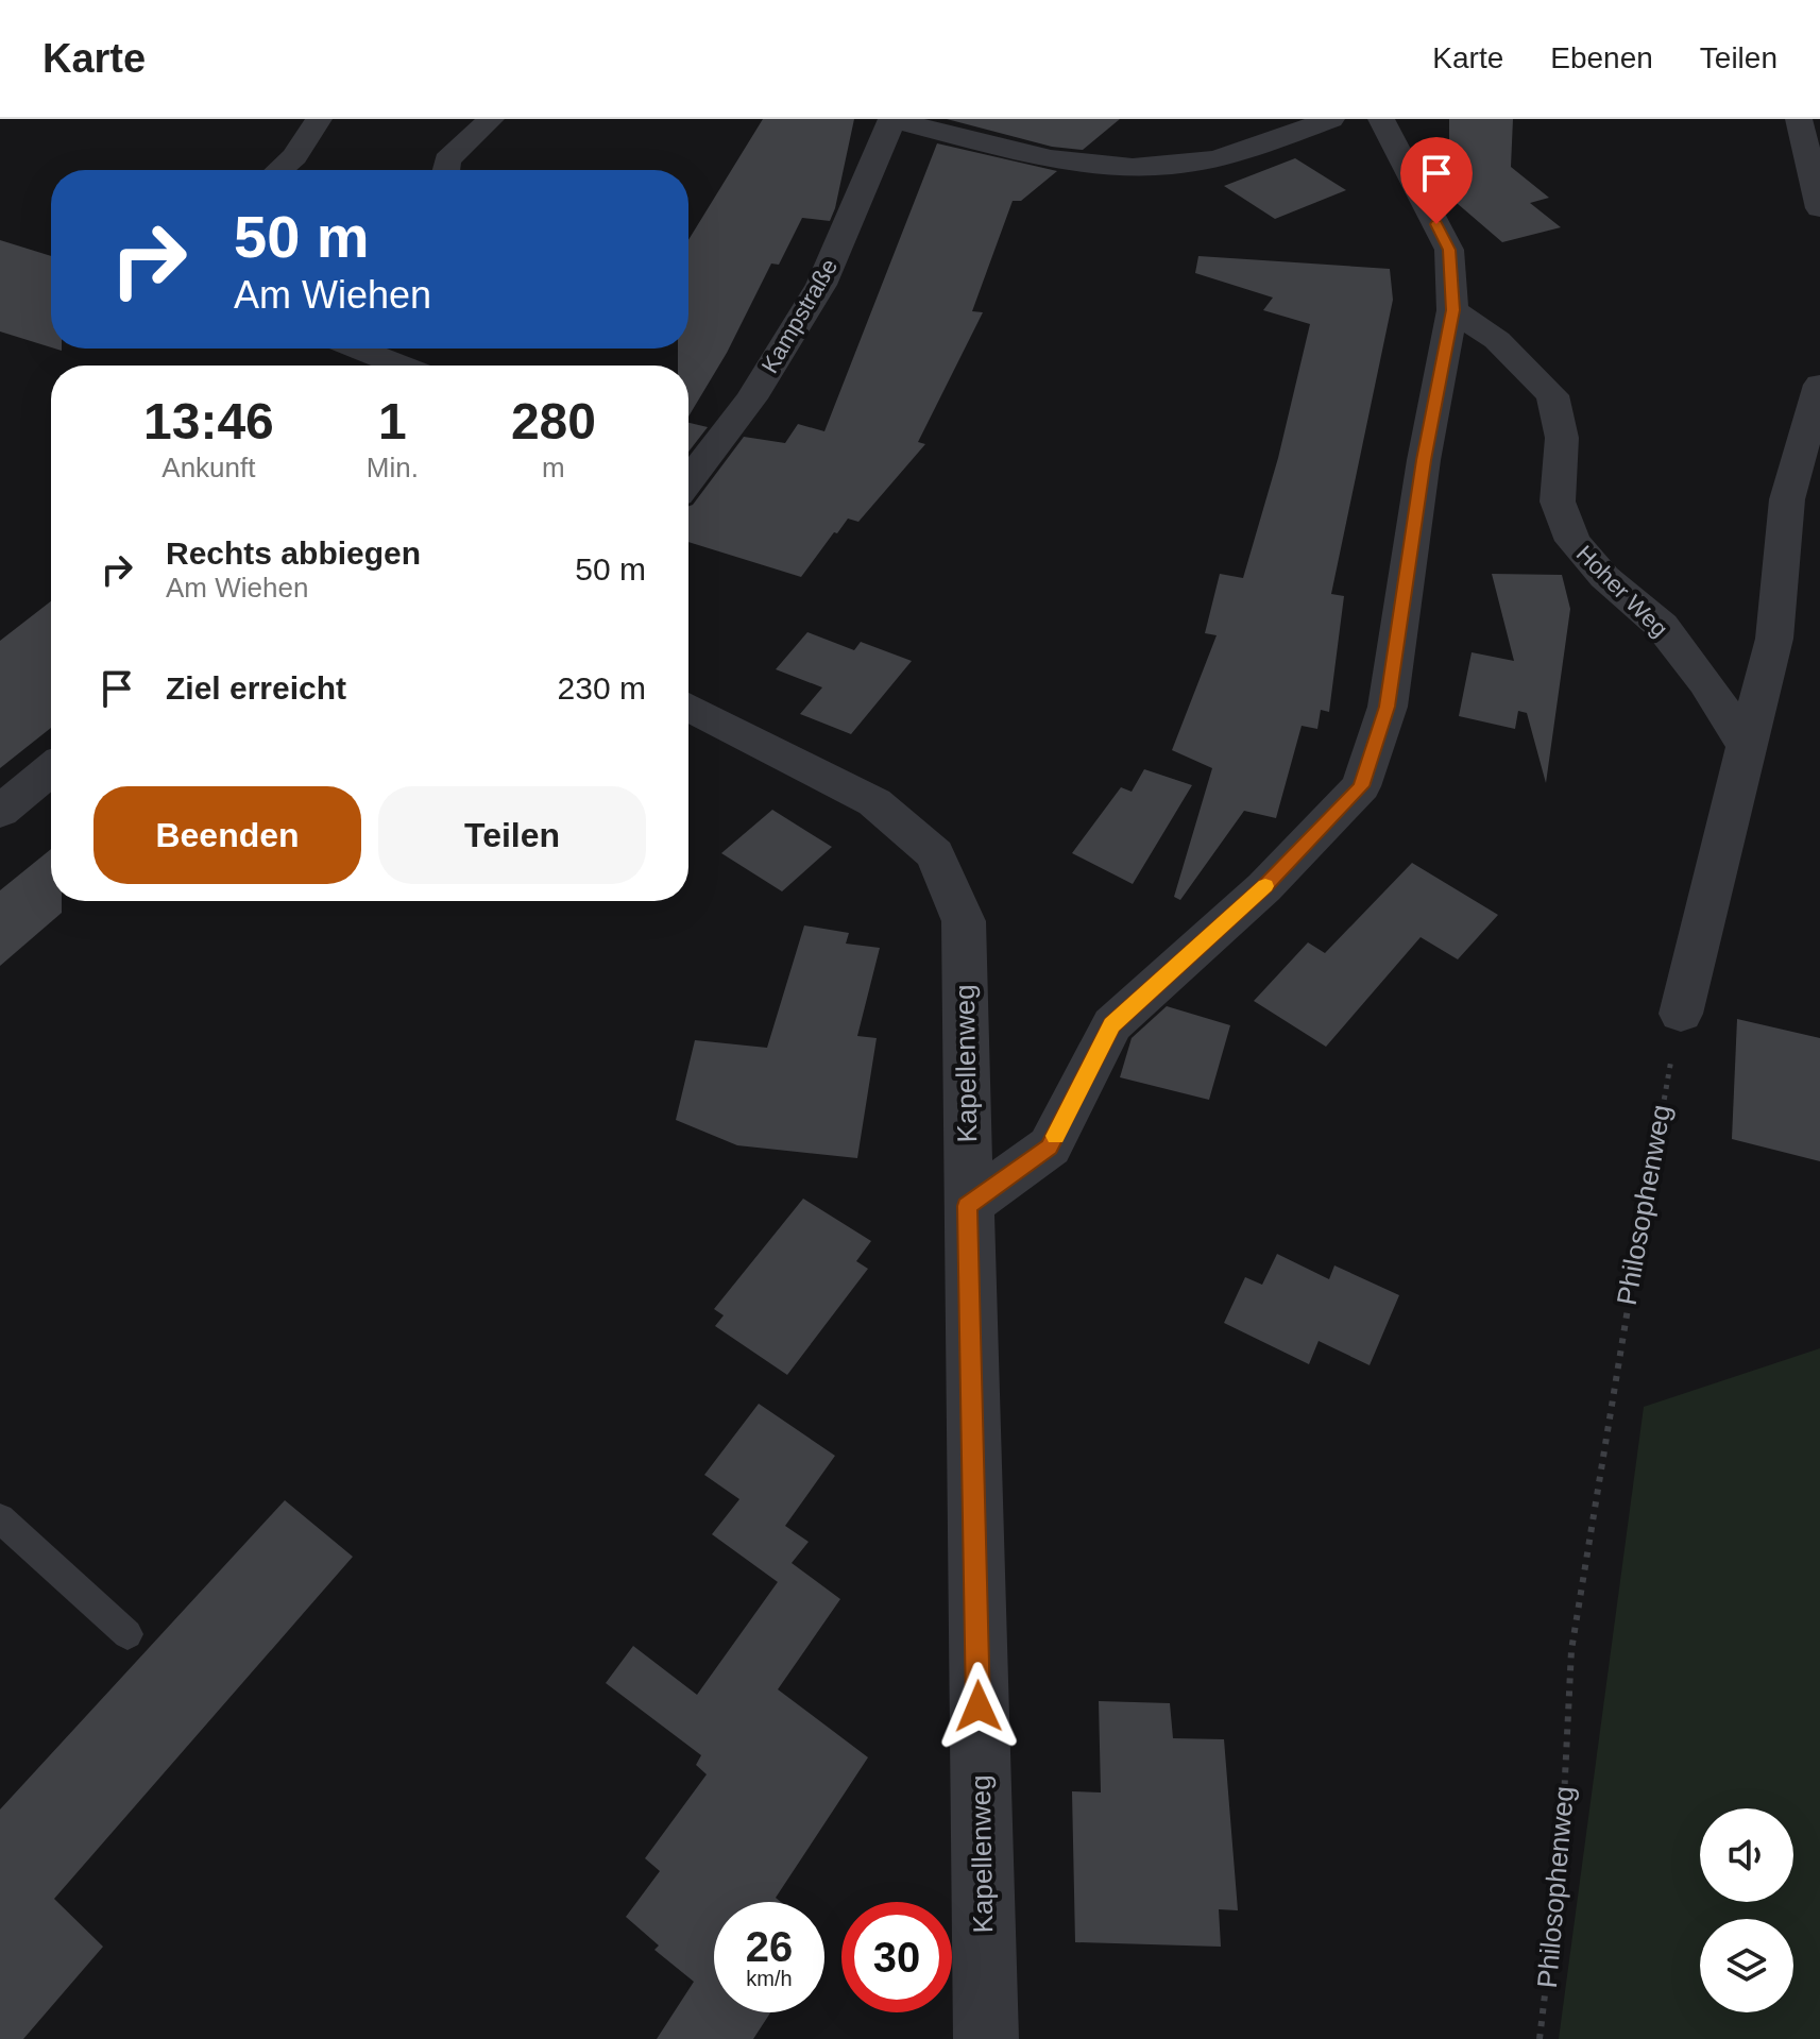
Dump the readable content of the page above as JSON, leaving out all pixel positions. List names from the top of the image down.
{
  "streets": {
    "street": ["Kampstraße", "Hoher Weg", "Kapellenweg"],
    "path": ["Philosophenweg"]
  },
  "page": {
    "header": "Karte",
    "nav": ["Karte", "Ebenen", "Teilen"],
    "turn": ["50 m", "Am Wiehen"],
    "eta": [
      "13:46",
      "Ankunft",
      "1",
      "Min.",
      "280",
      "m"
    ],
    "list": [
      {
        "name": "Rechts abbiegen",
        "note": "Am Wiehen",
        "value": "50 m"
      },
      {
        "name": "Ziel erreicht",
        "value": "230 m"
      }
    ],
    "buttons": ["Beenden", "Teilen"],
    "speed": "26 km/h",
    "limit": "30"
  }
}
